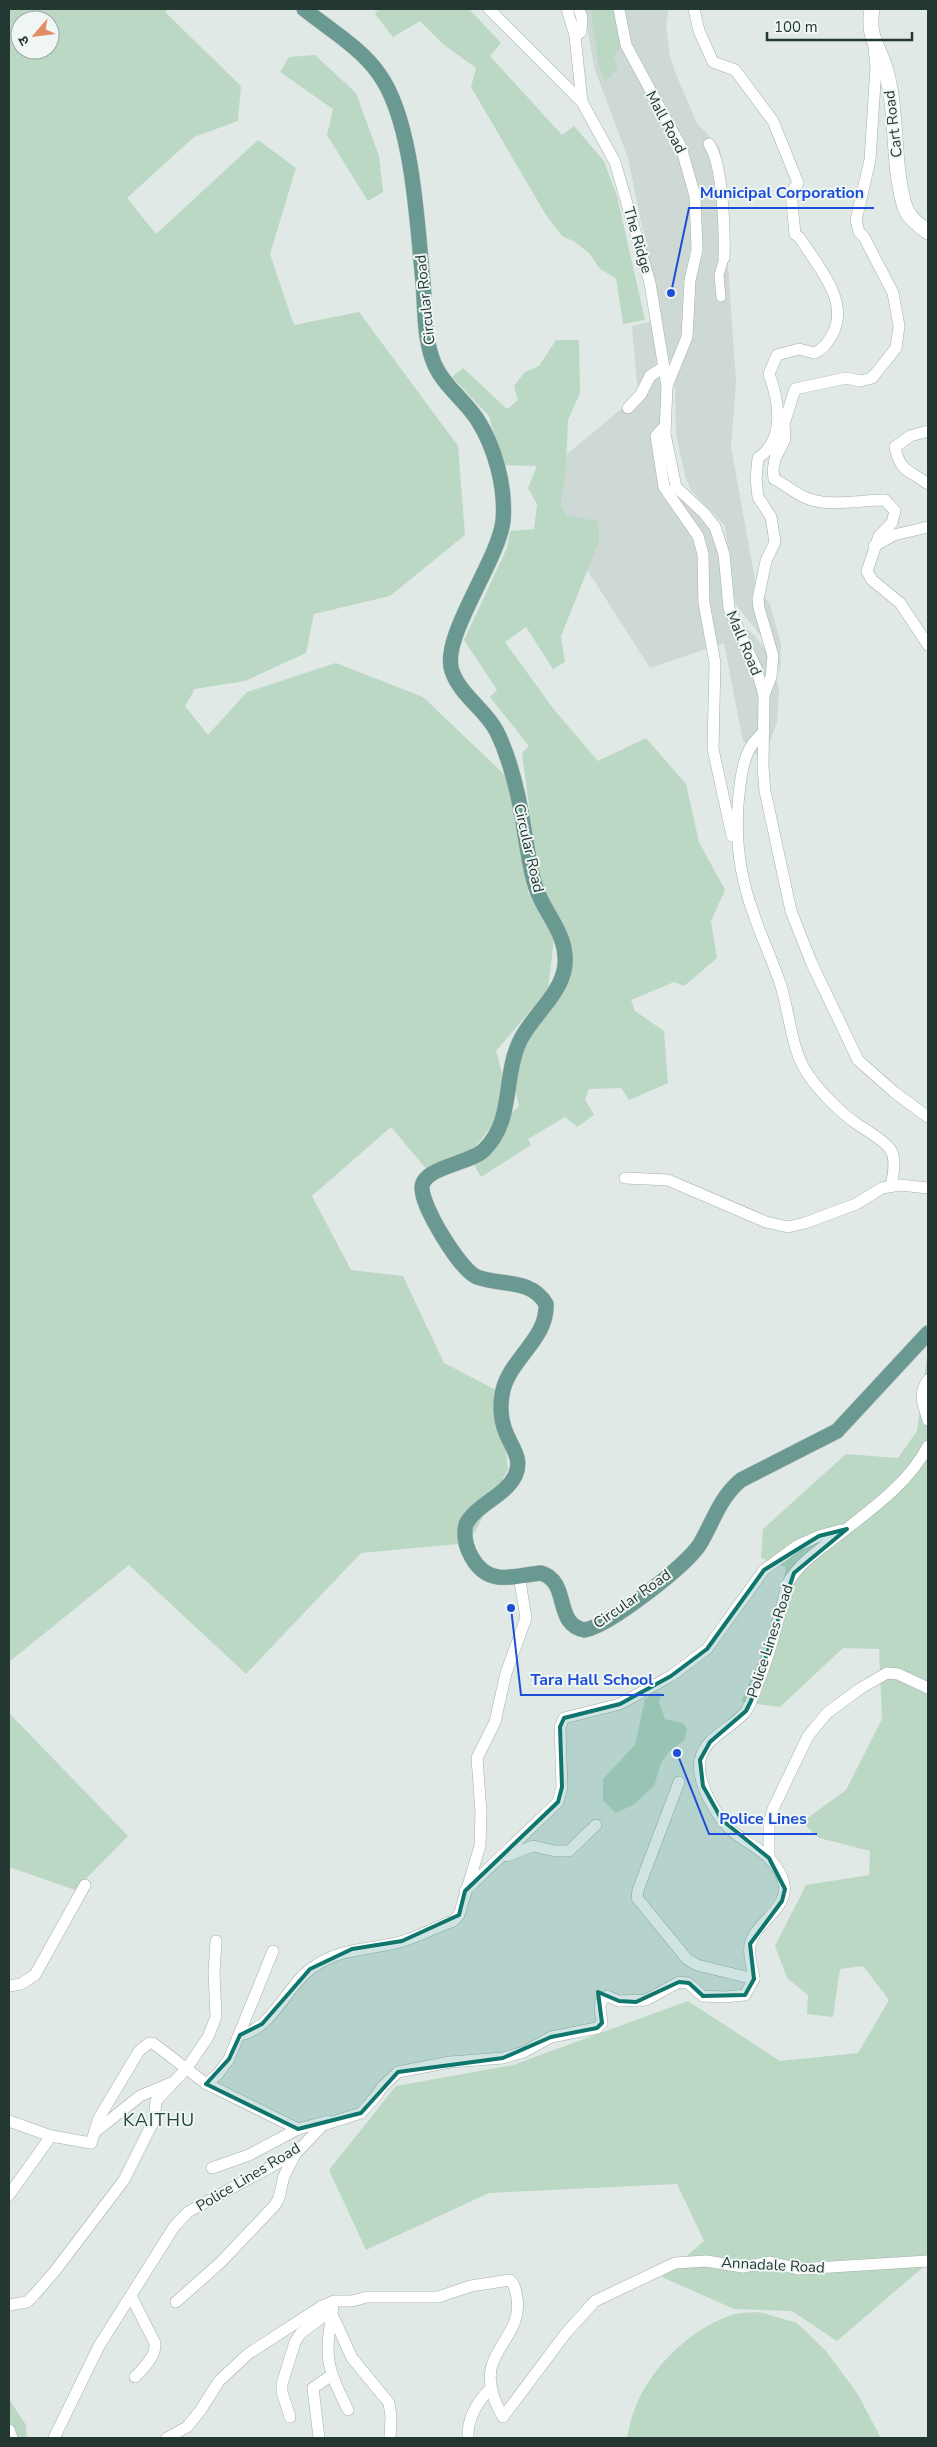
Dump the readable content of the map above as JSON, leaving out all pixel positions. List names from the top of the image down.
{
  "streets": {
    "main road": ["Cart Road", "Circular Road"],
    "street": [
      "Mall Road",
      "The Ridge",
      "Police Lines Road",
      "Annadale Road"
    ]
  },
  "crossings": [
    ["Mall Road", "The Ridge"]
  ],
  "districts": ["KAITHU"],
  "places": ["Municipal Corporation", "Tara Hall School", "Police Lines"],
  "scale_bar": "100 m",
  "north": "bottom left"
}
